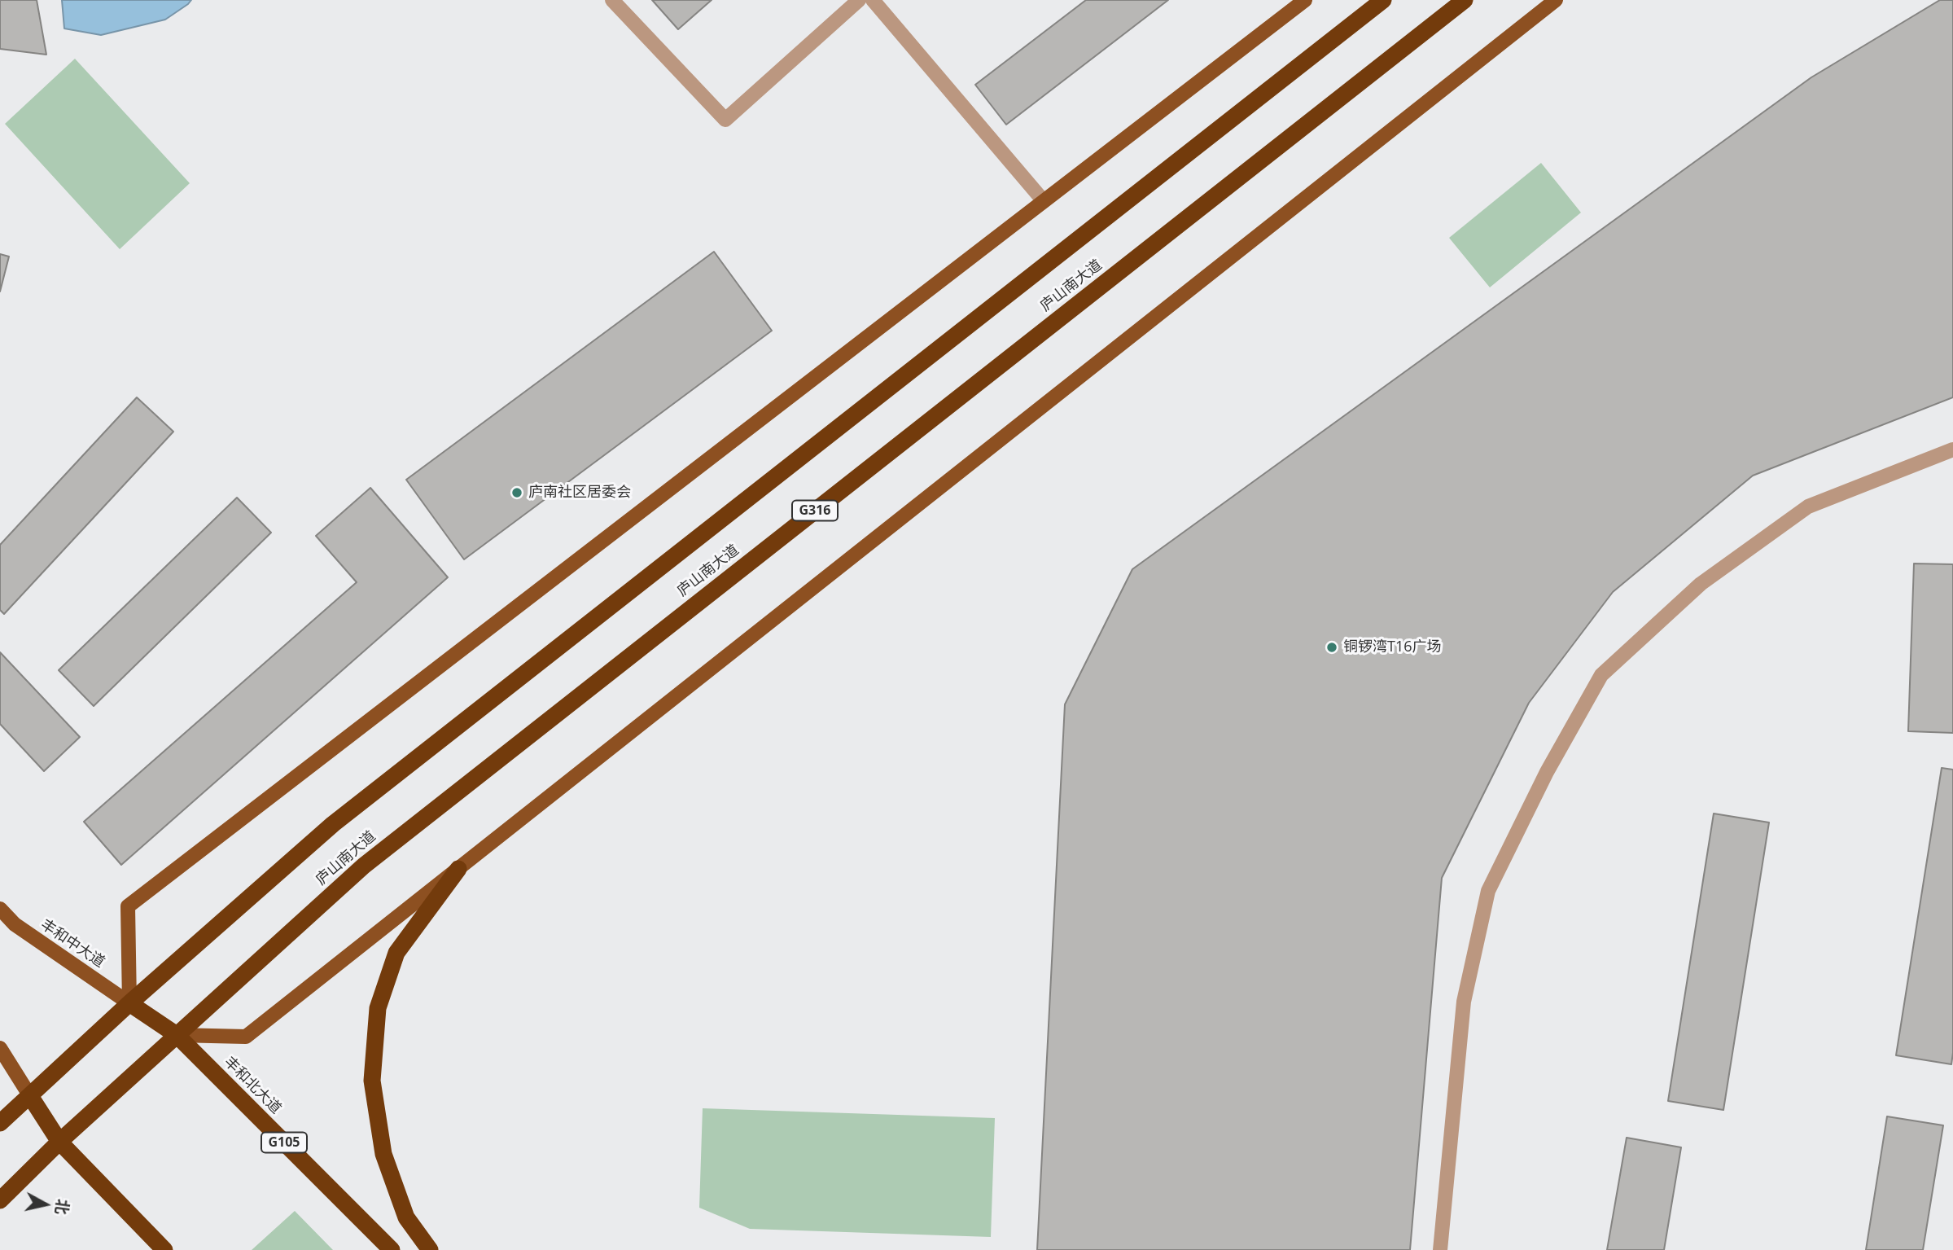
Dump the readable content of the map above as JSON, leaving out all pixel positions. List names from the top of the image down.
{
  "streets": {
    "highway": [
      "庐山南大道",
      "G316",
      "丰和北大道",
      "G105"
    ],
    "main road": ["丰和中大道"]
  },
  "crossings": [
    ["庐山南大道", "丰和北大道"],
    ["丰和中大道", "丰和北大道"]
  ],
  "places": ["庐南社区居委会", "铜锣湾T16广场"],
  "north": "right"
}
